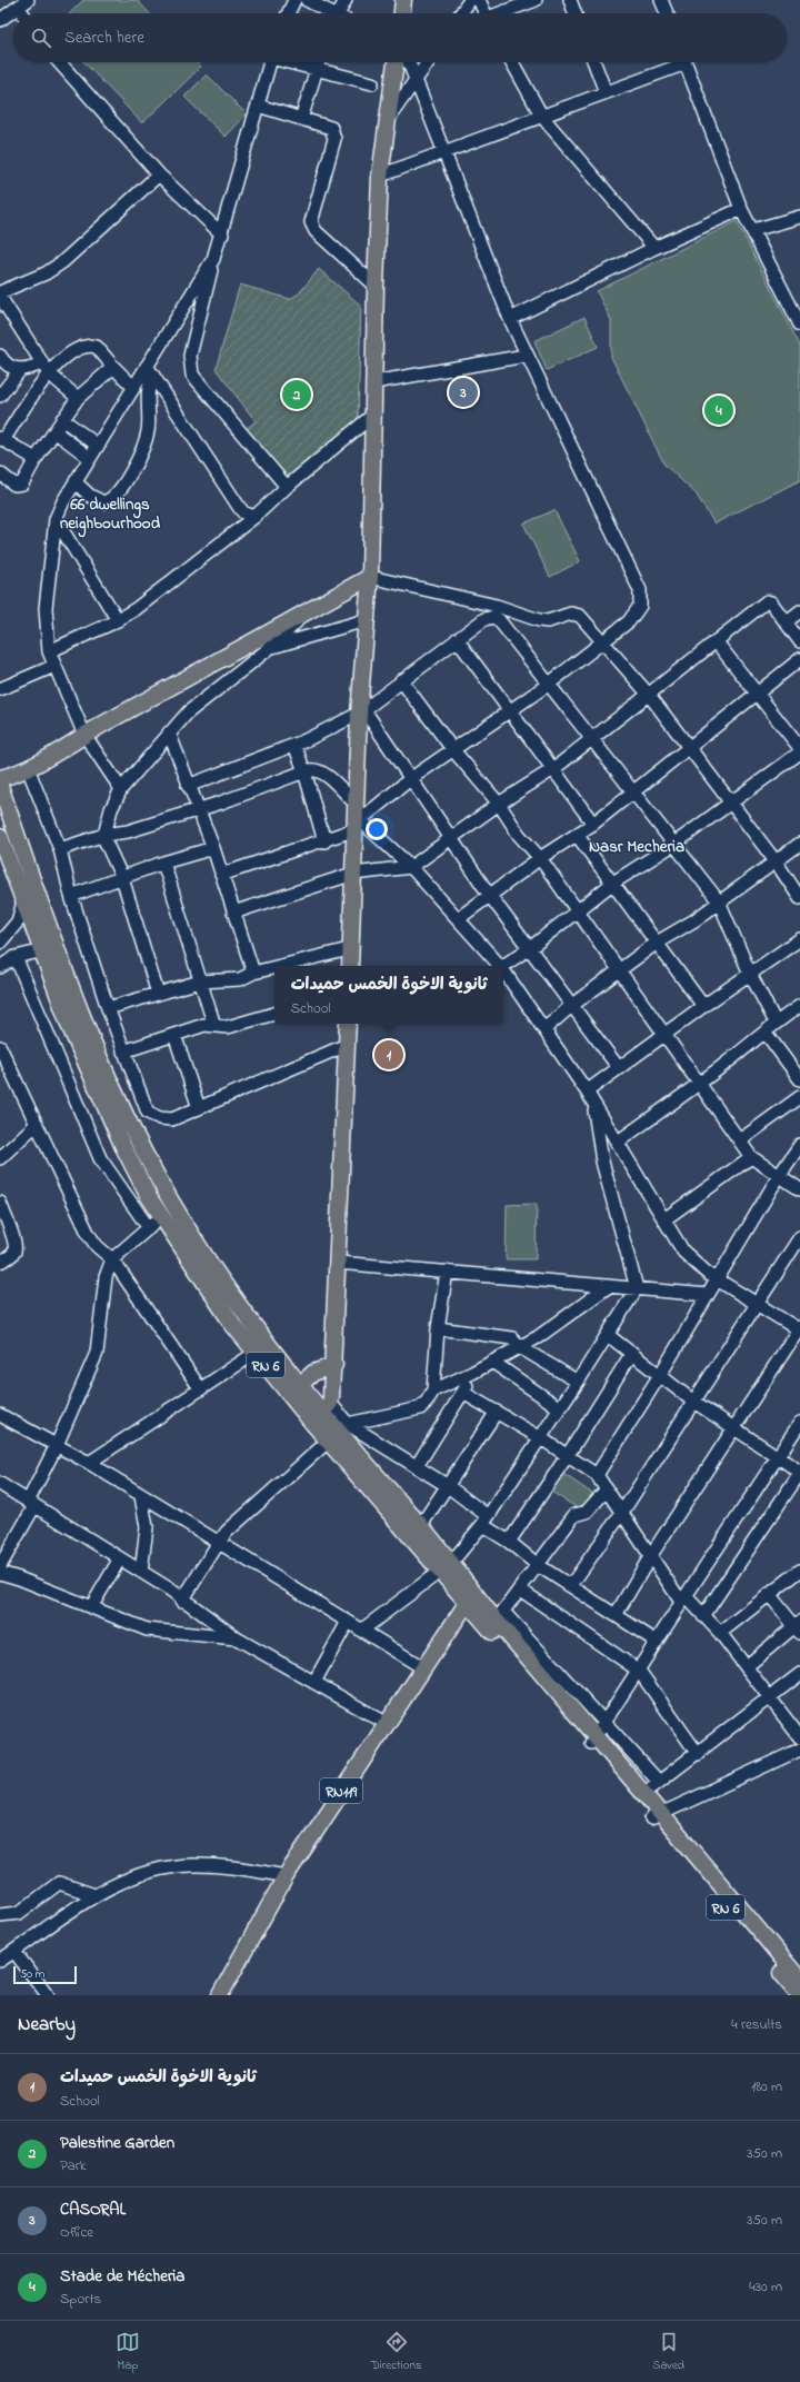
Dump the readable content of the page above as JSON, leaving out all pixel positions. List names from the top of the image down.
{
  "streets": {
    "main road": ["RN 6", "RN119"]
  },
  "crossings": [
    ["RN 6", "RN119"]
  ],
  "districts": ["66 dwellings neighbourhood", "Nasr Mecheria"],
  "scale_bar": "50 m",
  "page": {
    "search": "Search here",
    "pins": [
      "3",
      "2",
      "4",
      "1"
    ],
    "popup": ["ثانوية الاخوة الخمس حميدات", "School"],
    "scale": "50 m",
    "heading": ["Nearby", "4 results"],
    "list": [
      {
        "mark": "1",
        "name": "ثانوية الاخوة الخمس حميدات",
        "note": "School",
        "value": "180 m"
      },
      {
        "mark": "2",
        "name": "Palestine Garden",
        "note": "Park",
        "value": "350 m"
      },
      {
        "mark": "3",
        "name": "CASORAL",
        "note": "Office",
        "value": "350 m"
      },
      {
        "mark": "4",
        "name": "Stade de Mécheria",
        "note": "Sports",
        "value": "430 m"
      }
    ],
    "nav": ["Map", "Directions", "Saved"]
  }
}
